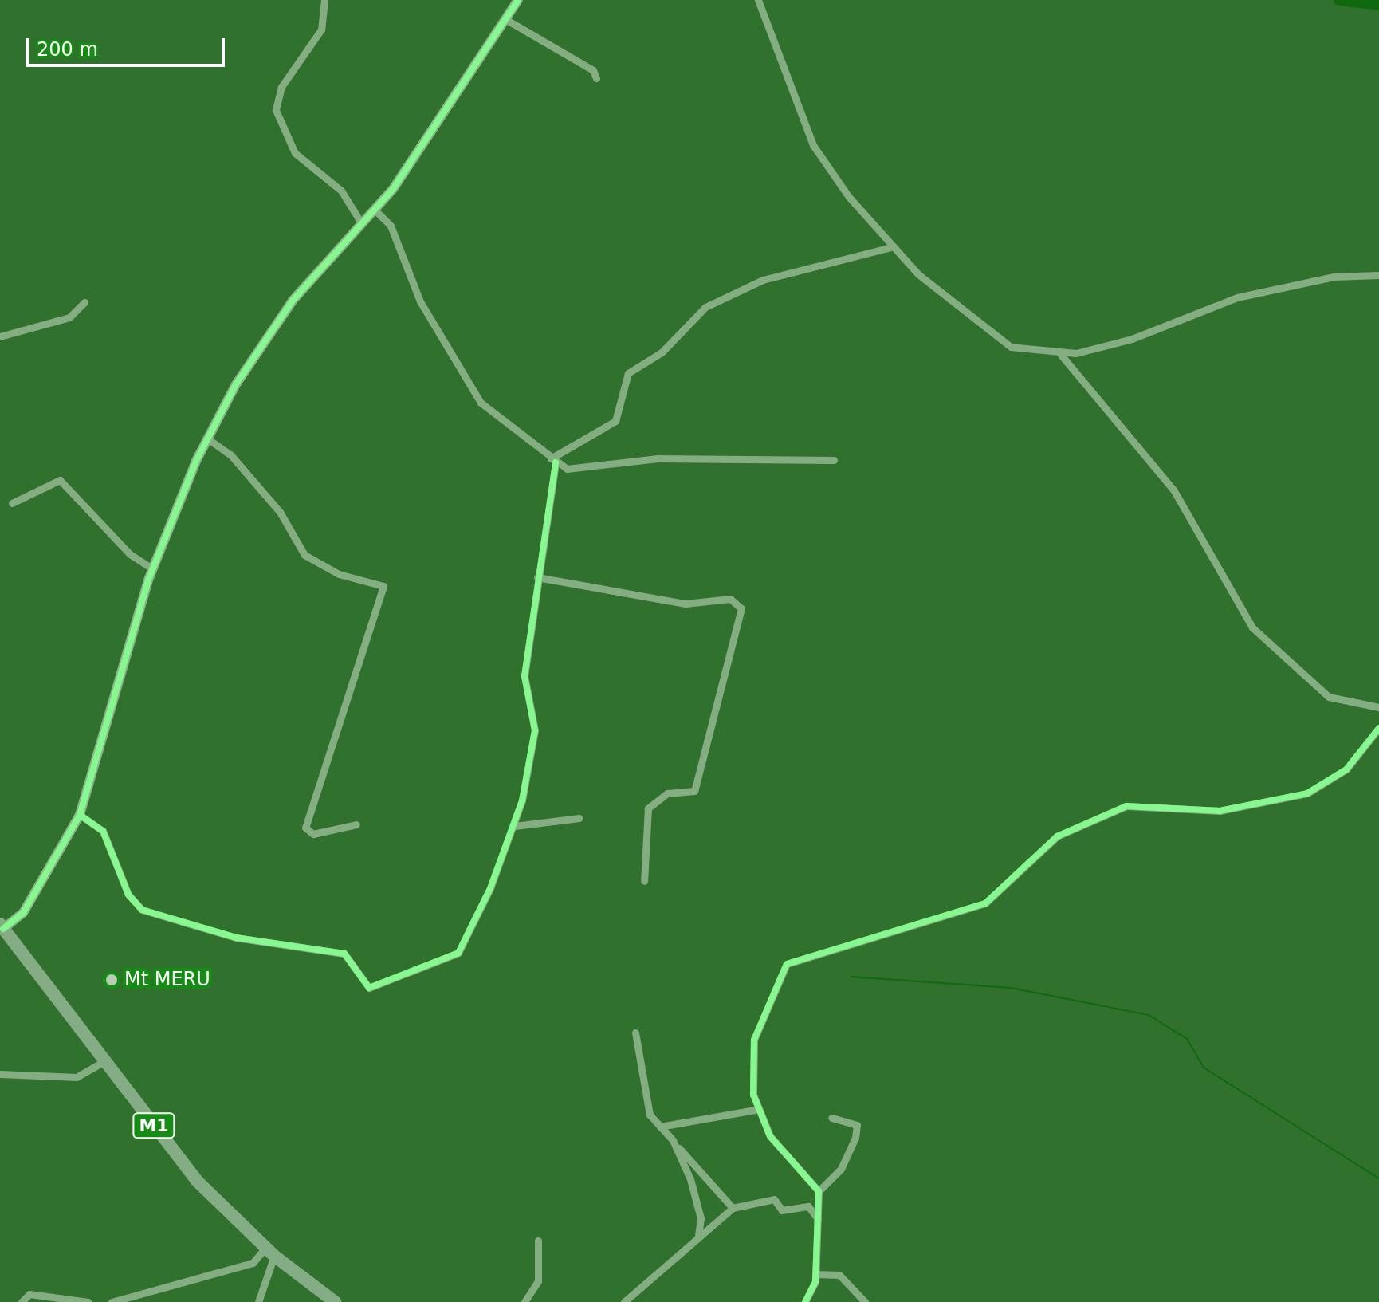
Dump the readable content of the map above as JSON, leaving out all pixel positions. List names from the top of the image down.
{
  "streets": {
    "highway": ["M1"]
  },
  "places": ["Mt MERU"],
  "scale_bar": "200 m"
}
